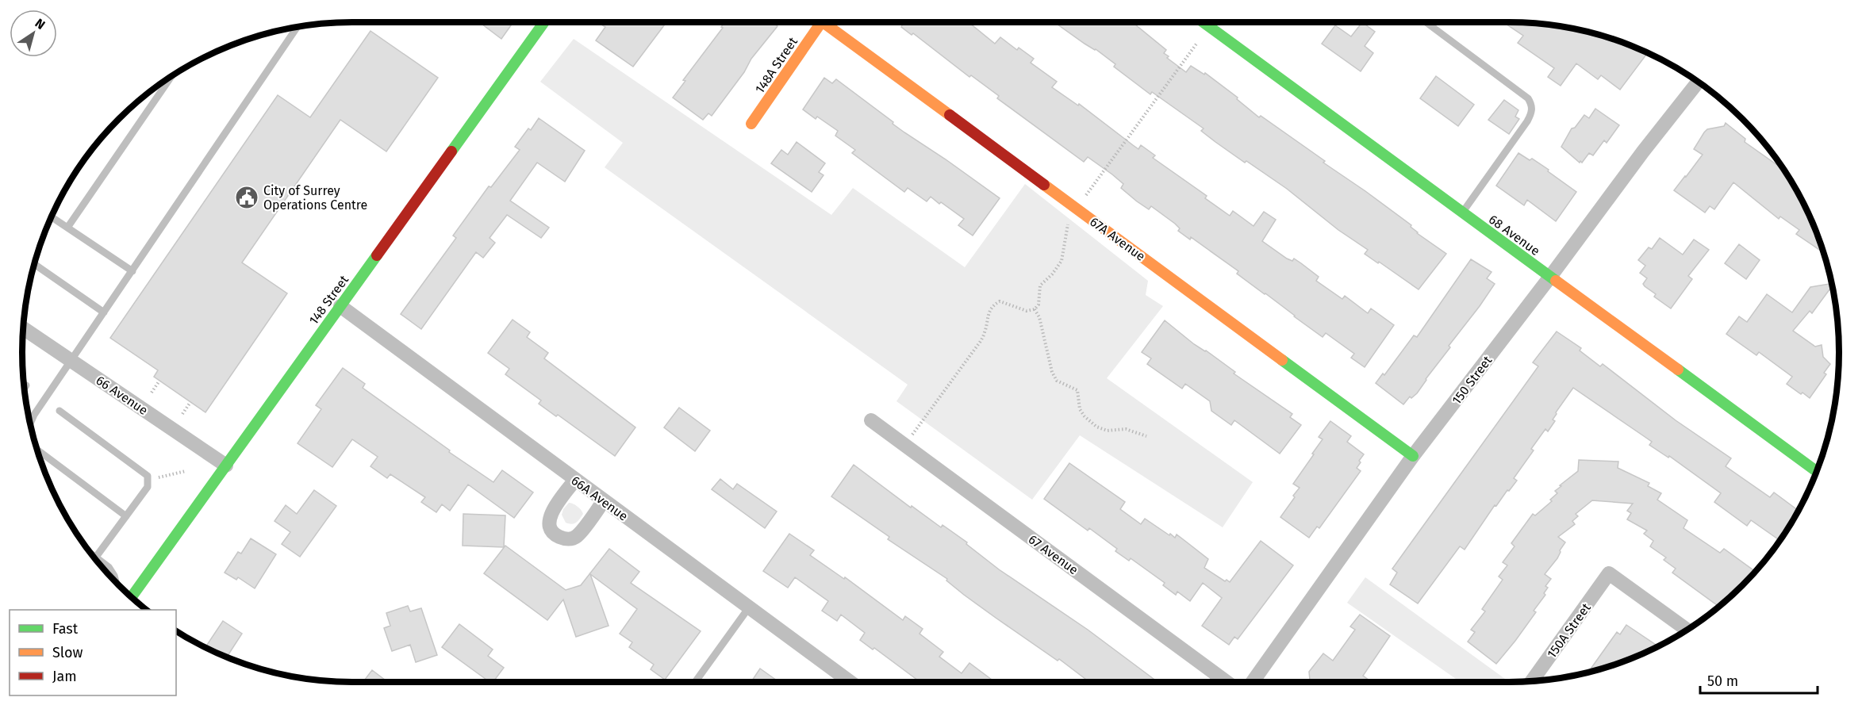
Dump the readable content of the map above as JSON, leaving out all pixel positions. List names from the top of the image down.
{
  "streets": {
    "street": [
      "148A Street",
      "68 Avenue",
      "67A Avenue",
      "148 Street",
      "150 Street",
      "66 Avenue",
      "66A Avenue",
      "67 Avenue",
      "150A Street"
    ]
  },
  "crossings": [
    ["68 Avenue", "150 Street"],
    ["67A Avenue", "150 Street"],
    ["148 Street", "66 Avenue"],
    ["148 Street", "66A Avenue"]
  ],
  "places": {
    "public building": ["City of Surrey Operations Centre"]
  },
  "legend": ["Fast", "Slow", "Jam"],
  "scale_bar": "50 m",
  "north": "top right"
}
